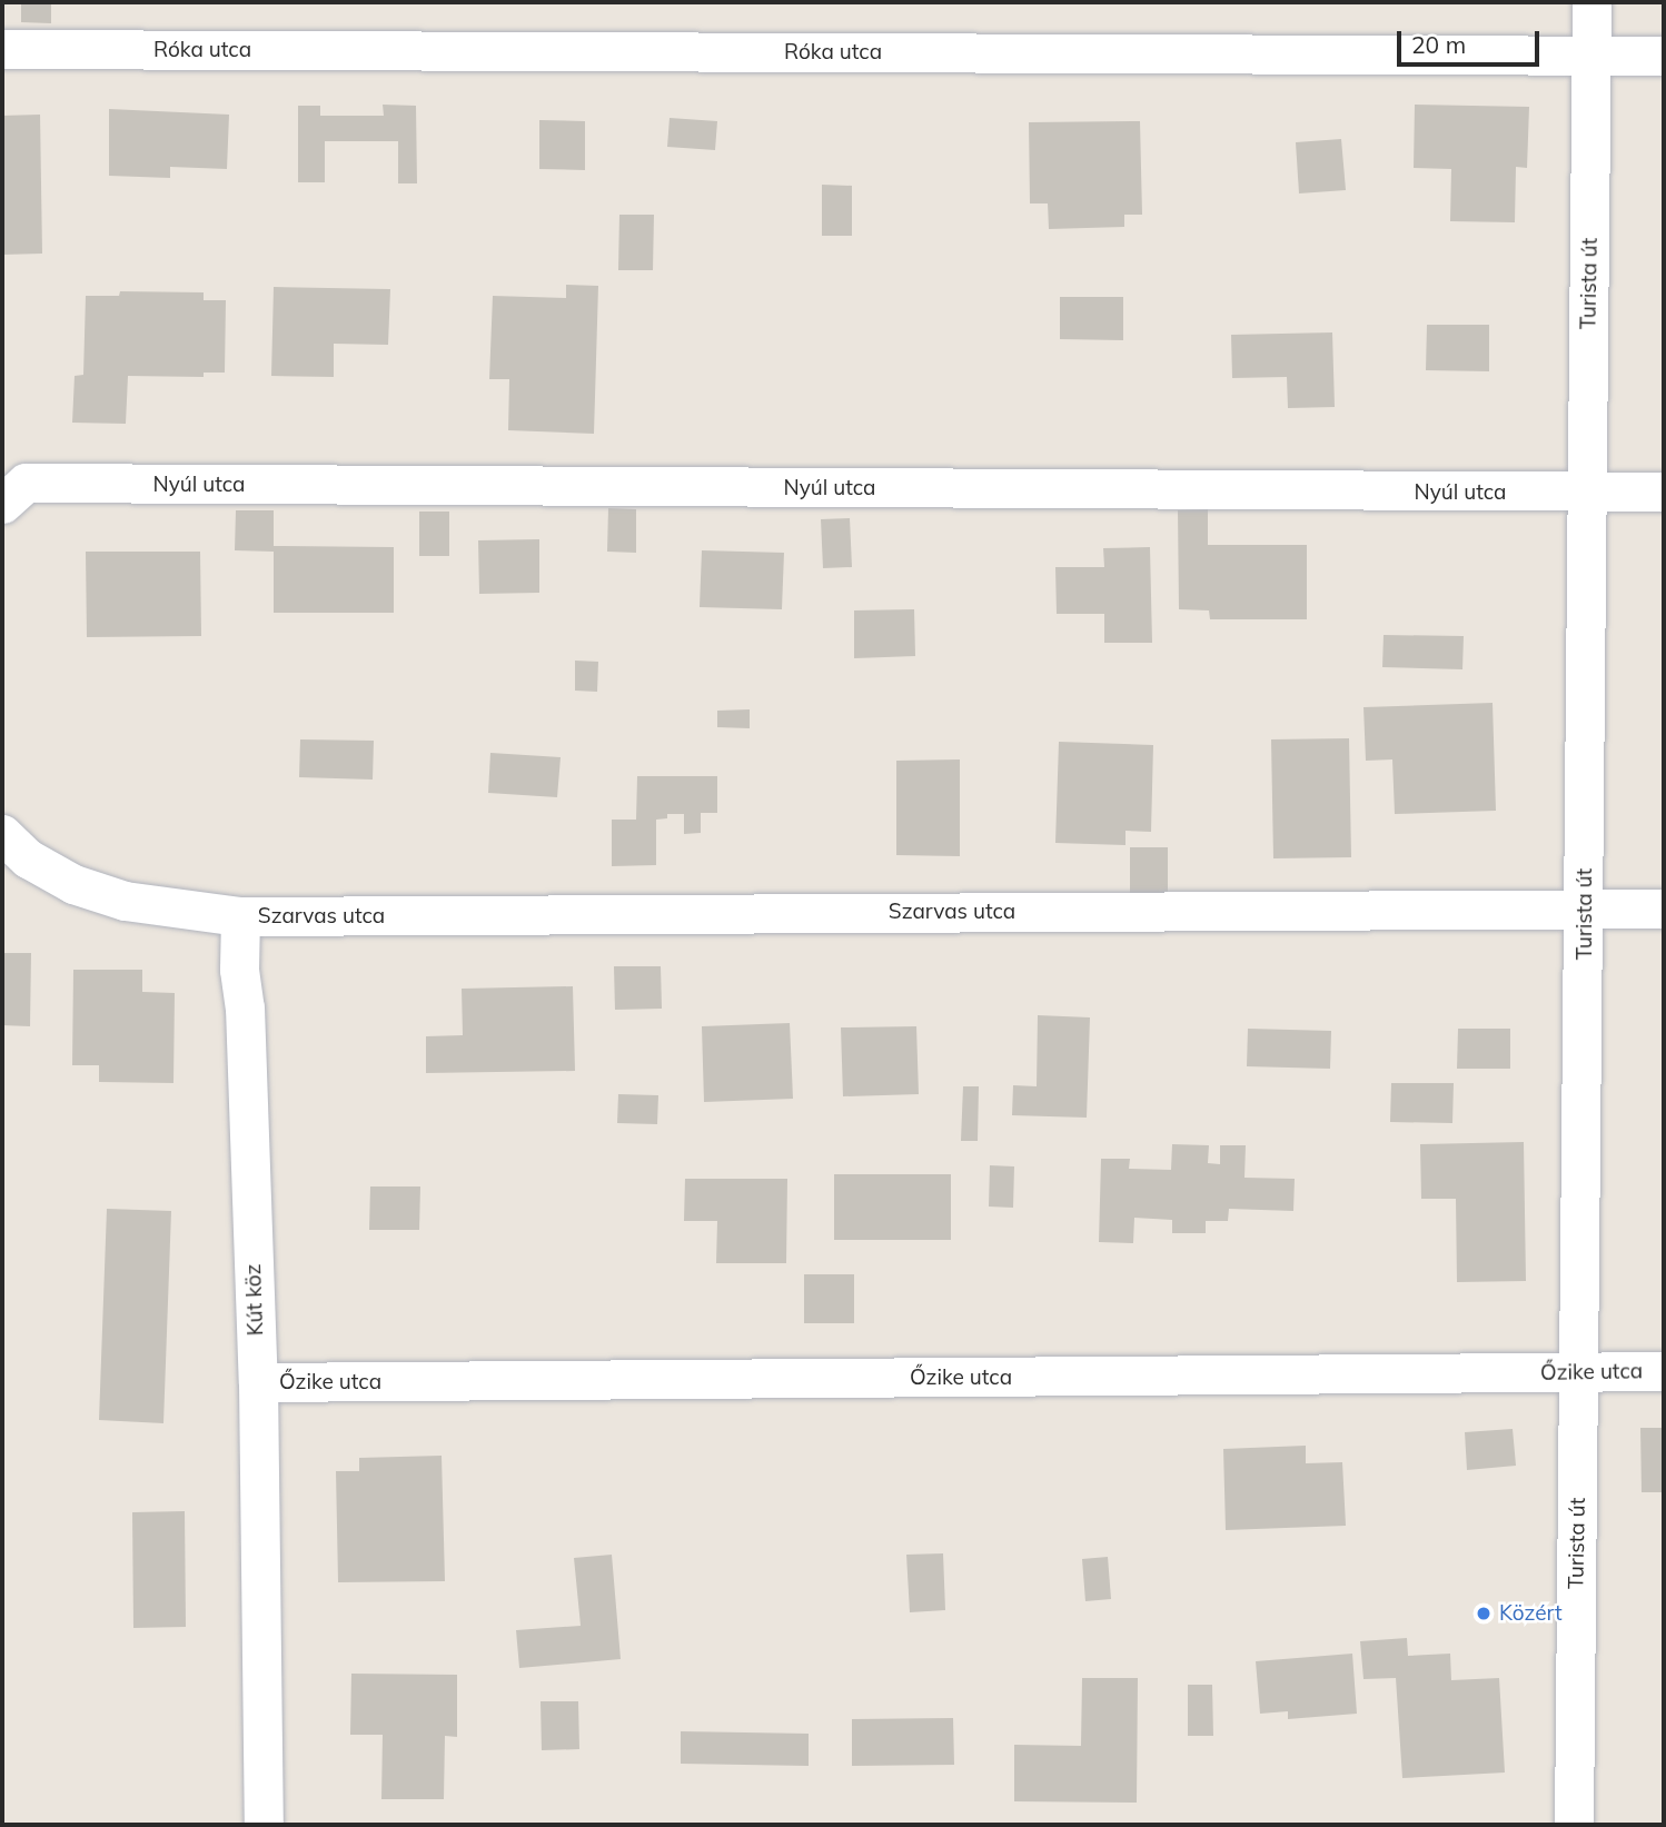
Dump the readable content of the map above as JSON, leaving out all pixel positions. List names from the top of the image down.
{
  "streets": {
    "street": [
      "Róka utca",
      "Turista út",
      "Nyúl utca",
      "Szarvas utca",
      "Kút köz",
      "Őzike utca"
    ]
  },
  "crossings": [
    ["Róka utca", "Turista út"],
    ["Turista út", "Nyúl utca"],
    ["Turista út", "Szarvas utca"],
    ["Turista út", "Őzike utca"],
    ["Szarvas utca", "Kút köz"],
    ["Kút köz", "Őzike utca"]
  ],
  "places": ["Közért"],
  "scale_bar": "20 m"
}
